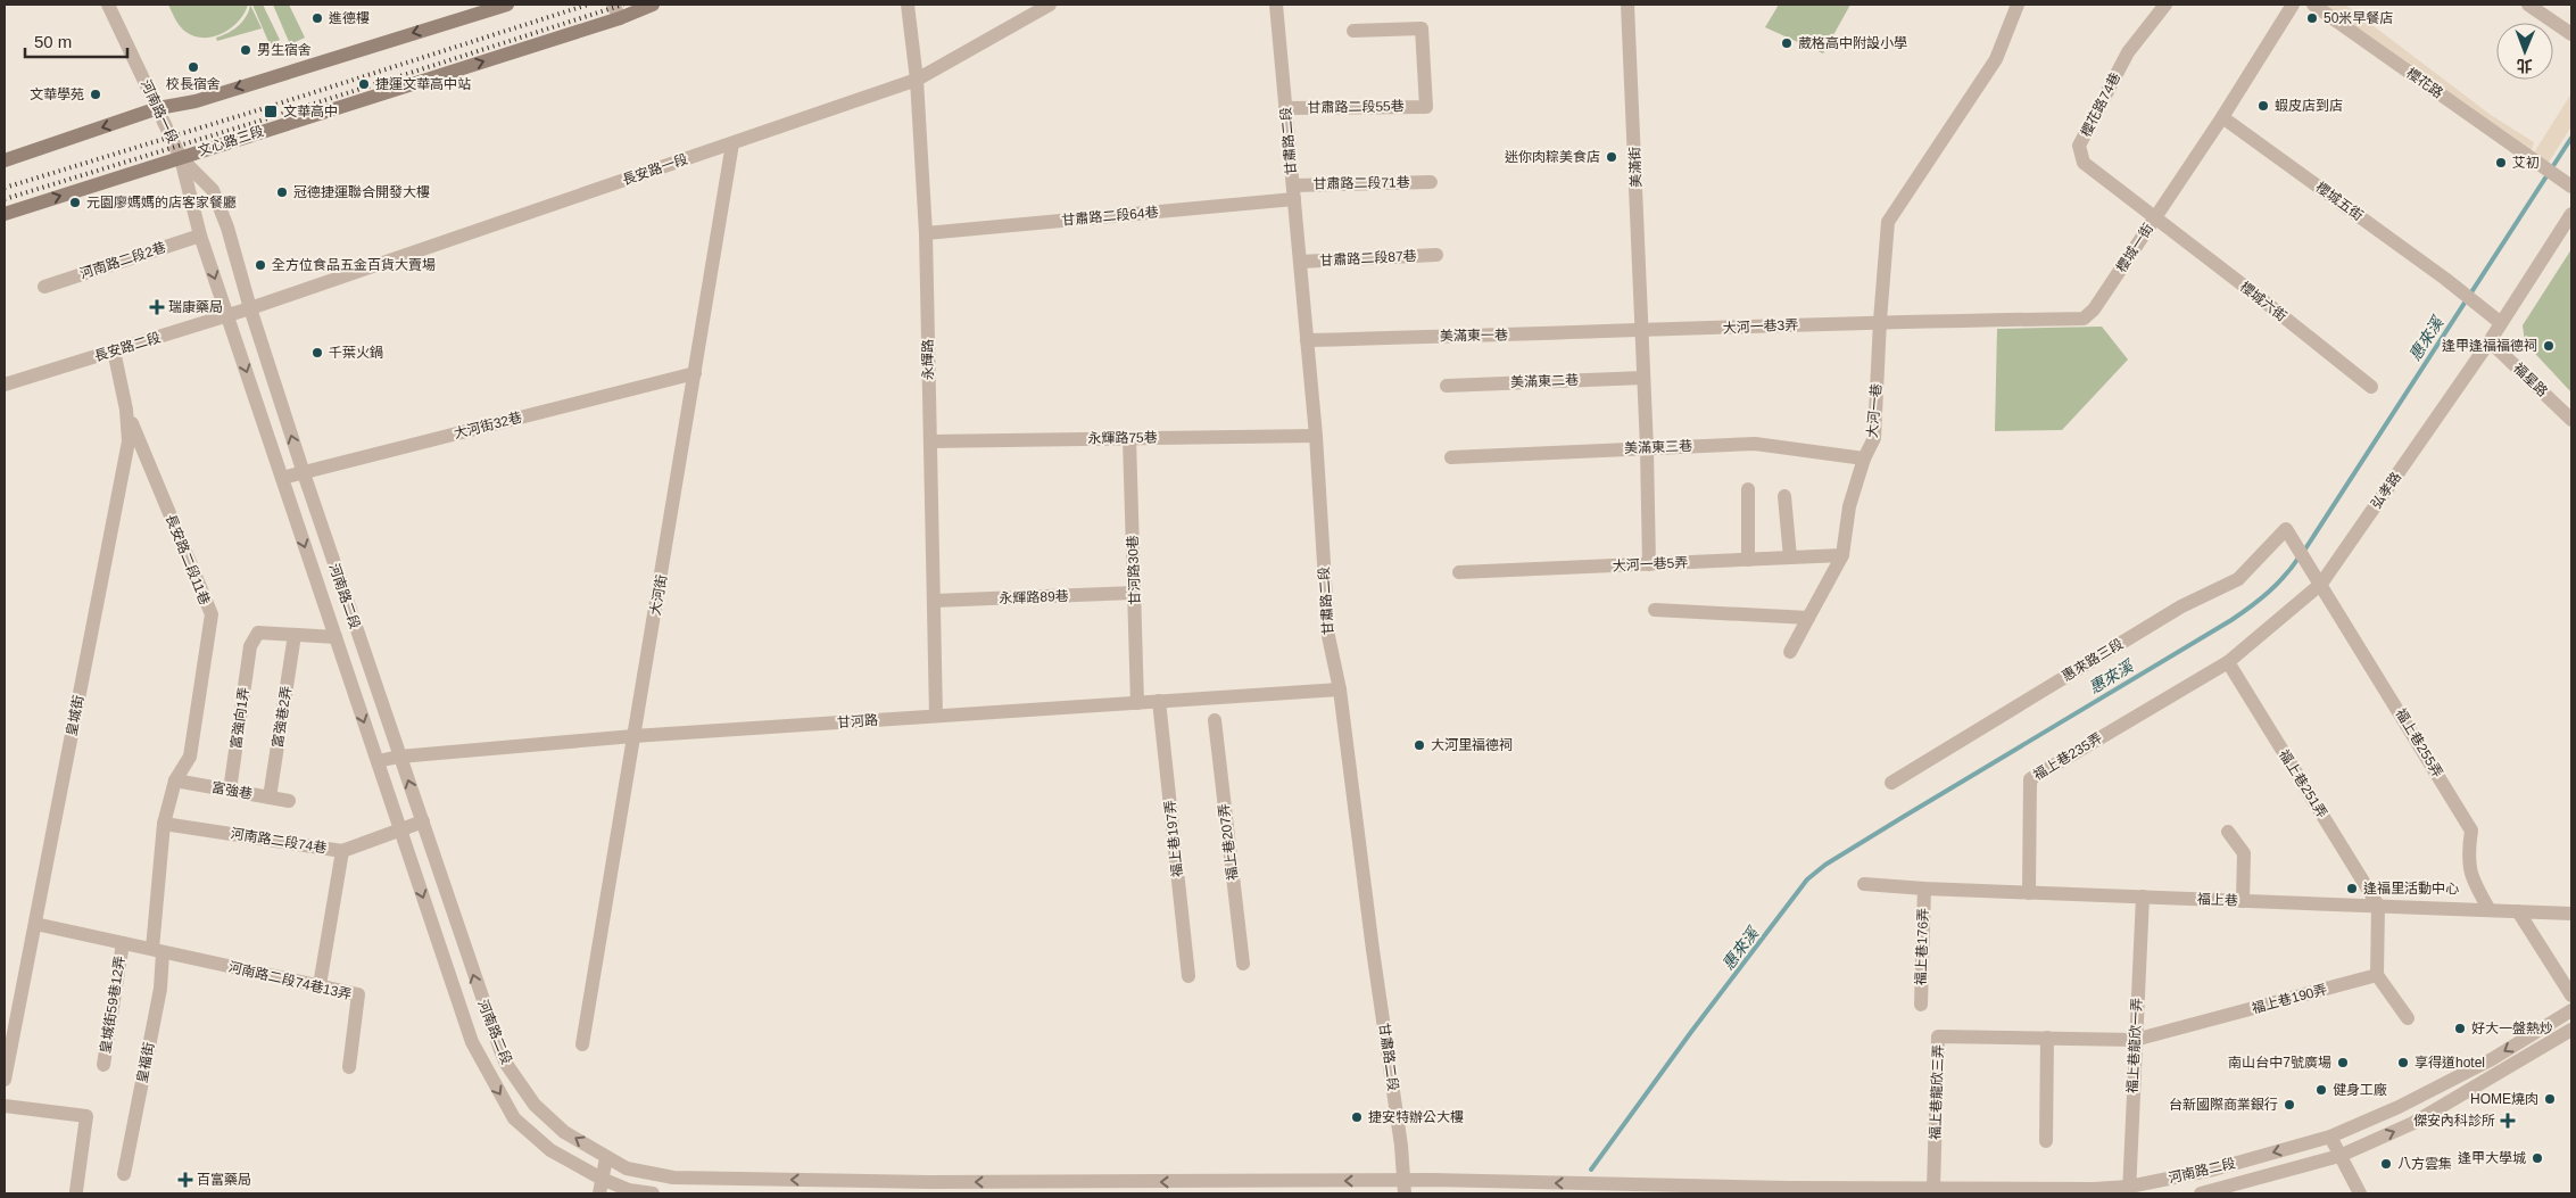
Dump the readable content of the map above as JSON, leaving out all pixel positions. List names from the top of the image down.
{
  "streets": {
    "main road": ["文心路三段"],
    "street": [
      "櫻花路",
      "櫻花路74巷",
      "甘肅路二段55巷",
      "河南路一段",
      "甘肅路二段",
      "美滿街",
      "長安路一段",
      "甘肅路二段71巷",
      "櫻城五街",
      "甘肅路二段64巷",
      "櫻城一街",
      "甘肅路二段87巷",
      "河南路二段2巷",
      "櫻城六街",
      "大河一巷3弄",
      "美滿東一巷",
      "長安路二段",
      "永輝路",
      "福星路",
      "美滿東二巷",
      "大河一巷",
      "大河街32巷",
      "永輝路75巷",
      "美滿東三巷",
      "弘孝路",
      "長安路二段11巷",
      "大河一巷5弄",
      "甘河路30巷",
      "大河街",
      "河南路二段",
      "永輝路89巷",
      "惠來路三段",
      "皇城街",
      "富強巷2弄",
      "富強向1弄",
      "甘河路",
      "福上巷255弄",
      "福上巷235弄",
      "福上巷251弄",
      "富強巷",
      "福上巷197弄",
      "河南路二段74巷",
      "福上巷207弄",
      "福上巷",
      "福上巷176弄",
      "河南路二段74巷13弄",
      "福上巷190弄",
      "皇城街59巷12弄",
      "福上巷龍欣一弄",
      "皇福街",
      "福上巷龍欣三弄"
    ]
  },
  "crossings": [
    ["櫻花路74巷", "櫻城一街"],
    ["櫻花路74巷", "櫻城六街"],
    ["甘肅路二段55巷", "甘肅路二段"],
    ["河南路一段", "文心路三段"],
    ["河南路一段", "河南路二段"],
    ["文心路三段", "河南路二段"],
    ["甘肅路二段", "甘肅路二段71巷"],
    ["甘肅路二段", "甘肅路二段64巷"],
    ["甘肅路二段", "甘肅路二段87巷"],
    ["甘肅路二段", "美滿東一巷"],
    ["甘肅路二段", "永輝路75巷"],
    ["甘肅路二段", "河南路二段"],
    ["甘肅路二段", "甘河路"],
    ["美滿街", "大河一巷3弄"],
    ["美滿街", "美滿東一巷"],
    ["美滿街", "美滿東二巷"],
    ["美滿街", "美滿東三巷"],
    ["美滿街", "大河一巷5弄"],
    ["長安路一段", "長安路二段"],
    ["長安路一段", "永輝路"],
    ["長安路一段", "大河街"],
    ["長安路一段", "河南路二段"],
    ["甘肅路二段71巷", "甘肅路二段64巷"],
    ["櫻城五街", "櫻城一街"],
    ["櫻城五街", "弘孝路"],
    ["甘肅路二段64巷", "永輝路"],
    ["櫻城一街", "櫻城六街"],
    ["櫻城一街", "大河一巷3弄"],
    ["櫻城一街", "大河一巷"],
    ["河南路二段2巷", "河南路二段"],
    ["大河一巷3弄", "美滿東一巷"],
    ["大河一巷3弄", "大河一巷"],
    ["長安路二段", "河南路二段"],
    ["長安路二段", "皇城街"],
    ["永輝路", "永輝路75巷"],
    ["永輝路", "永輝路89巷"],
    ["永輝路", "甘河路"],
    ["福星路", "弘孝路"],
    ["大河一巷", "美滿東三巷"],
    ["大河一巷", "大河一巷5弄"],
    ["大河街32巷", "大河街"],
    ["大河街32巷", "河南路二段"],
    ["永輝路75巷", "甘河路30巷"],
    ["弘孝路", "福上巷255弄"],
    ["弘孝路", "福上巷235弄"],
    ["弘孝路", "福上巷251弄"],
    ["長安路二段11巷", "皇城街"],
    ["長安路二段11巷", "富強巷"],
    ["長安路二段11巷", "河南路二段74巷"],
    ["長安路二段11巷", "皇福街"],
    ["甘河路30巷", "永輝路89巷"],
    ["甘河路30巷", "甘河路"],
    ["大河街", "甘河路"],
    ["河南路二段", "甘河路"],
    ["河南路二段", "河南路二段74巷"],
    ["河南路二段", "福上巷龍欣一弄"],
    ["河南路二段", "福上巷龍欣三弄"],
    ["惠來路三段", "福上巷255弄"],
    ["皇城街", "河南路二段74巷13弄"],
    ["富強巷2弄", "富強向1弄"],
    ["富強巷2弄", "富強巷"],
    ["富強向1弄", "富強巷"],
    ["甘河路", "福上巷197弄"],
    ["福上巷255弄", "福上巷"],
    ["福上巷235弄", "福上巷"],
    ["福上巷251弄", "福上巷"],
    ["河南路二段74巷", "皇福街"],
    ["福上巷", "福上巷176弄"],
    ["福上巷", "福上巷龍欣一弄"],
    ["河南路二段74巷13弄", "皇城街59巷12弄"],
    ["河南路二段74巷13弄", "皇福街"],
    ["福上巷190弄", "福上巷龍欣一弄"],
    ["福上巷190弄", "福上巷龍欣三弄"]
  ],
  "water": ["惠來溪"],
  "places": {
    "other": [
      "進德樓",
      "50米早餐店",
      "葳格高中附設小學",
      "男生宿舍",
      "校長宿舍",
      "捷運文華高中站",
      "文華學苑",
      "蝦皮店到店",
      "迷你肉粽美食店",
      "艾初",
      "冠德捷運聯合開發大樓",
      "元園廖媽媽的店客家餐廳",
      "全方位食品五金百貨大賣場",
      "逢甲逢福福德祠",
      "千葉火鍋",
      "大河里福德祠",
      "逢福里活動中心",
      "好大一盤熱炒",
      "南山台中7號廣場",
      "享得道hotel",
      "健身工廠",
      "HOME燒肉",
      "台新國際商業銀行",
      "捷安特辦公大樓",
      "逢甲大學城",
      "八方雲集"
    ],
    "transit": ["文華高中"],
    "health": ["瑞康藥局", "傑安內科診所", "百富藥局"]
  },
  "scale_bar": "50 m",
  "north": "bottom"
}
